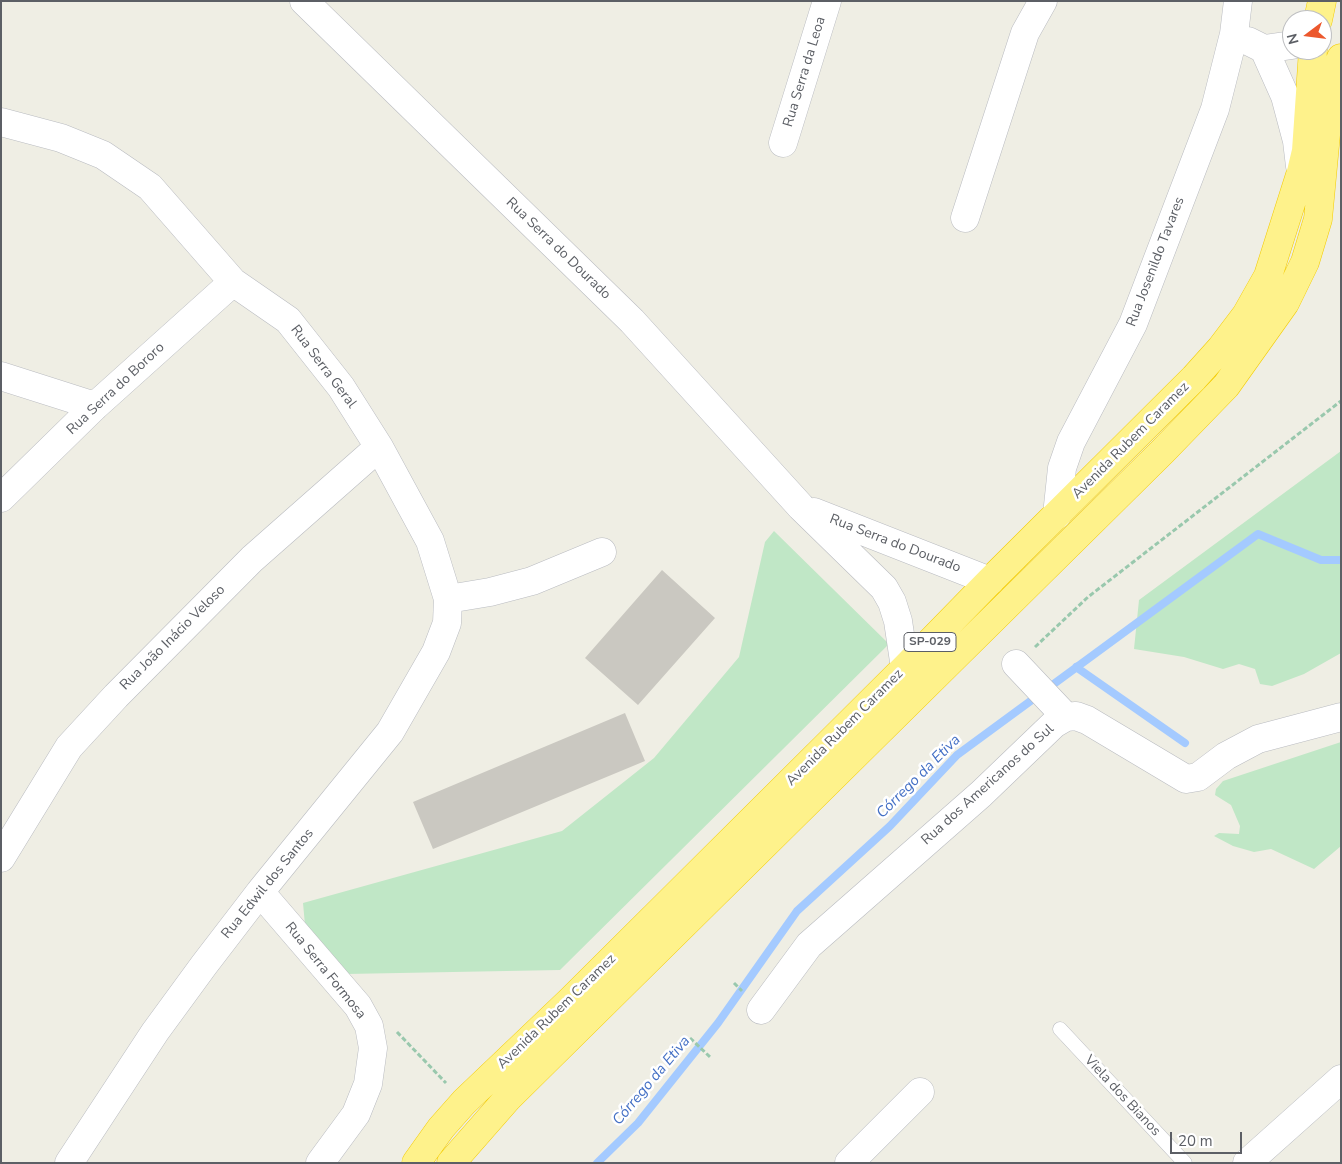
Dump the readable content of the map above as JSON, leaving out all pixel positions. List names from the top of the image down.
{
  "streets": {
    "highway": ["Avenida Rubem Caramez", "SP-029"],
    "street": [
      "Rua Serra da Leoa",
      "Rua Serra do Dourado",
      "Rua Josenildo Tavares",
      "Rua Serra Geral",
      "Rua Serra do Bororo",
      "Rua João Inácio Veloso",
      "Rua dos Americanos do Sul",
      "Rua Edwil dos Santos",
      "Rua Serra Formosa"
    ],
    "lane": ["Viela dos Bianos"]
  },
  "crossings": [
    ["Rua Serra do Dourado", "Avenida Rubem Caramez"],
    ["Rua Josenildo Tavares", "Avenida Rubem Caramez"],
    ["Rua Serra Geral", "Rua Serra do Bororo"],
    ["Rua Serra Geral", "Rua João Inácio Veloso"],
    ["Rua Serra Geral", "Rua Edwil dos Santos"],
    ["Rua Edwil dos Santos", "Rua Serra Formosa"]
  ],
  "water": ["Córrego da Etiva"],
  "scale_bar": "20 m",
  "north": "left"
}
